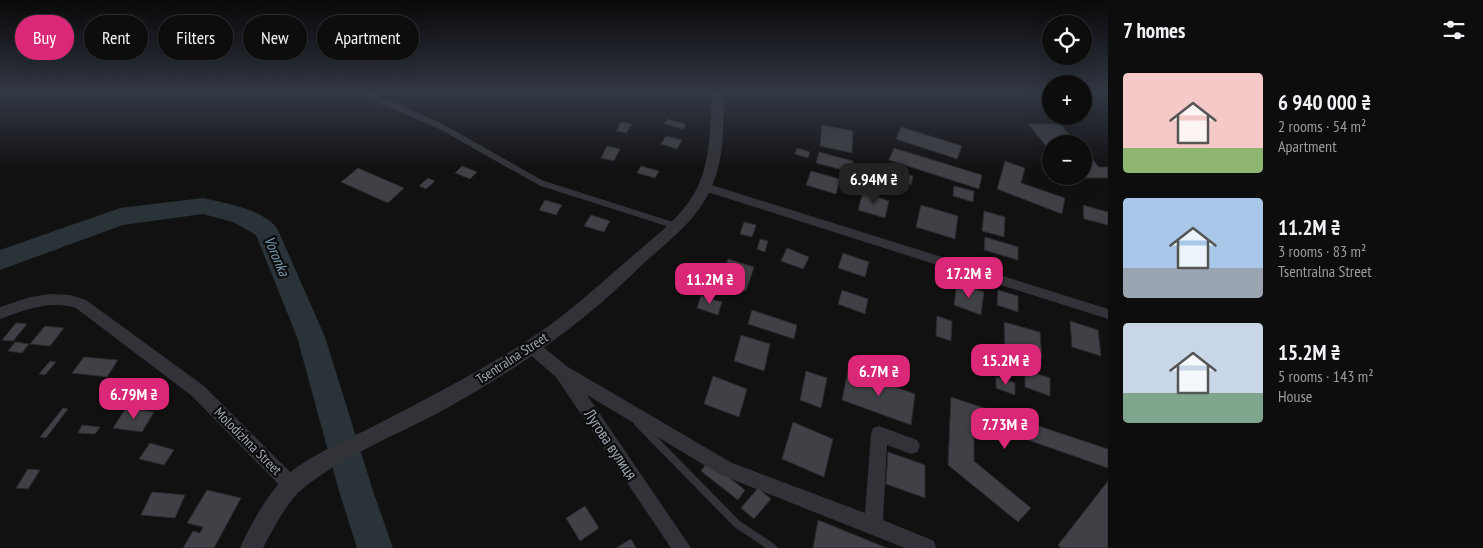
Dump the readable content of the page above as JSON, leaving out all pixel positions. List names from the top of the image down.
{
  "streets": {
    "street": ["Tsentralna Street", "Molodizhna Street", "Лугова вулиця"]
  },
  "crossings": [
    ["Tsentralna Street", "Molodizhna Street"],
    ["Tsentralna Street", "Лугова вулиця"]
  ],
  "water": ["Voronka"],
  "page": {
    "heading": "7 homes",
    "map_buttons": ["+", "−"],
    "chip": [
      "Buy",
      "Rent",
      "Filters",
      "New",
      "Apartment"
    ],
    "list": [
      {
        "name": "6 940 000 ₴",
        "note": "2 rooms · 54 m² · Apartment"
      },
      {
        "name": "11.2M ₴",
        "note": "3 rooms · 83 m² · Tsentralna Street"
      },
      {
        "name": "15.2M ₴",
        "note": "5 rooms · 143 m² · House"
      }
    ],
    "price": [
      "6.94M ₴",
      "17.2M ₴",
      "11.2M ₴",
      "15.2M ₴",
      "6.7M ₴",
      "6.79M ₴",
      "7.73M ₴"
    ]
  }
}
